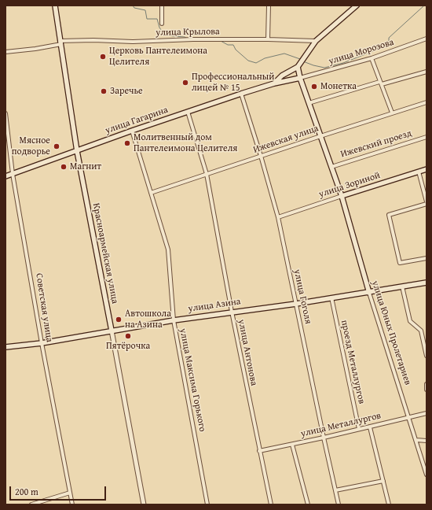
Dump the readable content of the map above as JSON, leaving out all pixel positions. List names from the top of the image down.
{
  "streets": {
    "main road": [
      "улица Гагарина",
      "улица Зориной",
      "Красноармейская улица",
      "улица Азина",
      "улица Юных Пролетариев"
    ],
    "street": [
      "улица Крылова",
      "улица Морозова",
      "Ижевская улица",
      "Ижевский проезд",
      "улица Гоголя",
      "Советская улица",
      "улица Антонова",
      "проезд Металлургов",
      "улица Максима Горького",
      "улица Металлургов"
    ]
  },
  "crossings": [
    ["улица Крылова", "Красноармейская улица"],
    ["улица Морозова", "улица Гагарина"],
    ["улица Морозова", "улица Юных Пролетариев"],
    ["улица Гагарина", "Красноармейская улица"],
    ["улица Гагарина", "улица Гоголя"],
    ["улица Гагарина", "Советская улица"],
    ["улица Гагарина", "улица Юных Пролетариев"],
    ["улица Гагарина", "улица Антонова"],
    ["улица Гагарина", "улица Максима Горького"],
    ["Ижевская улица", "улица Гоголя"],
    ["Ижевская улица", "улица Юных Пролетариев"],
    ["Ижевская улица", "улица Антонова"],
    ["Ижевская улица", "улица Максима Горького"],
    ["Ижевский проезд", "улица Юных Пролетариев"],
    ["улица Зориной", "улица Гоголя"],
    ["улица Зориной", "улица Юных Пролетариев"],
    ["Красноармейская улица", "улица Азина"],
    ["улица Гоголя", "улица Азина"],
    ["улица Гоголя", "улица Металлургов"],
    ["улица Азина", "Советская улица"],
    ["улица Азина", "улица Юных Пролетариев"],
    ["улица Азина", "улица Антонова"],
    ["улица Азина", "проезд Металлургов"],
    ["улица Азина", "улица Максима Горького"],
    ["улица Юных Пролетариев", "улица Металлургов"],
    ["улица Антонова", "улица Металлургов"],
    ["проезд Металлургов", "улица Металлургов"]
  ],
  "places": [
    "Церковь Пантелеимона Целителя",
    "Профессиональный лицей № 15",
    "Монетка",
    "Заречье",
    "Молитвенный дом Пантелеимона Целителя",
    "Мясное подворье",
    "Магнит",
    "Автошкола на Азина",
    "Пятёрочка"
  ],
  "scale_bar": "200 m"
}
